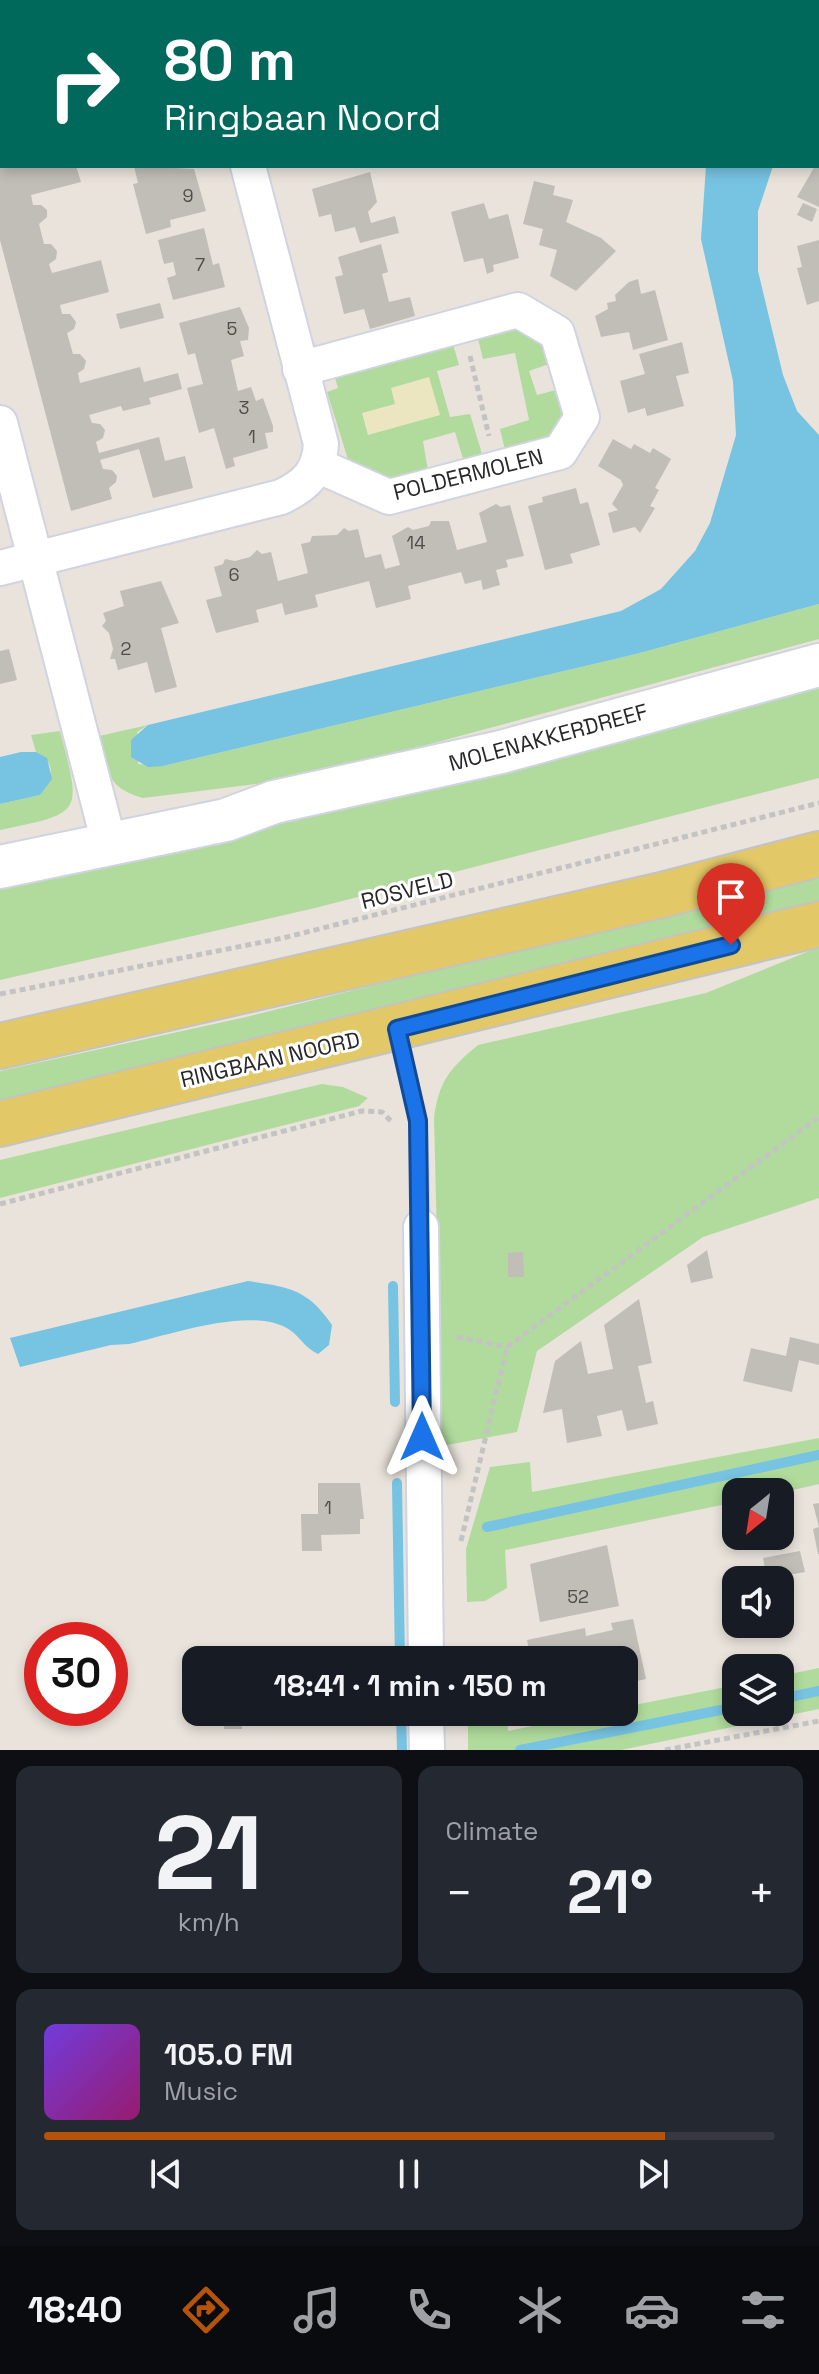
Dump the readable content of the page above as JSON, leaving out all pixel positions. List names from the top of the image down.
{
  "streets": {
    "main road": ["RINGBAAN NOORD"],
    "street": ["POLDERMOLEN", "MOLENAKKERDREEF"],
    "path": ["ROSVELD"]
  },
  "house_numbers": [
    "9",
    "7",
    "5",
    "3",
    "1",
    "14",
    "6",
    "2",
    "1",
    "52"
  ],
  "north": "bottom left",
  "page": {
    "turn": ["80 m", "Ringbaan Noord"],
    "limit": "30",
    "trip": "18:41 · 1 min · 150 m",
    "tile": [
      ["21", "km/h"],
      "Climate"
    ],
    "heat": ["−", "21°", "+"],
    "song": ["105.0 FM", "Music"],
    "tabs": "18:40"
  }
}
